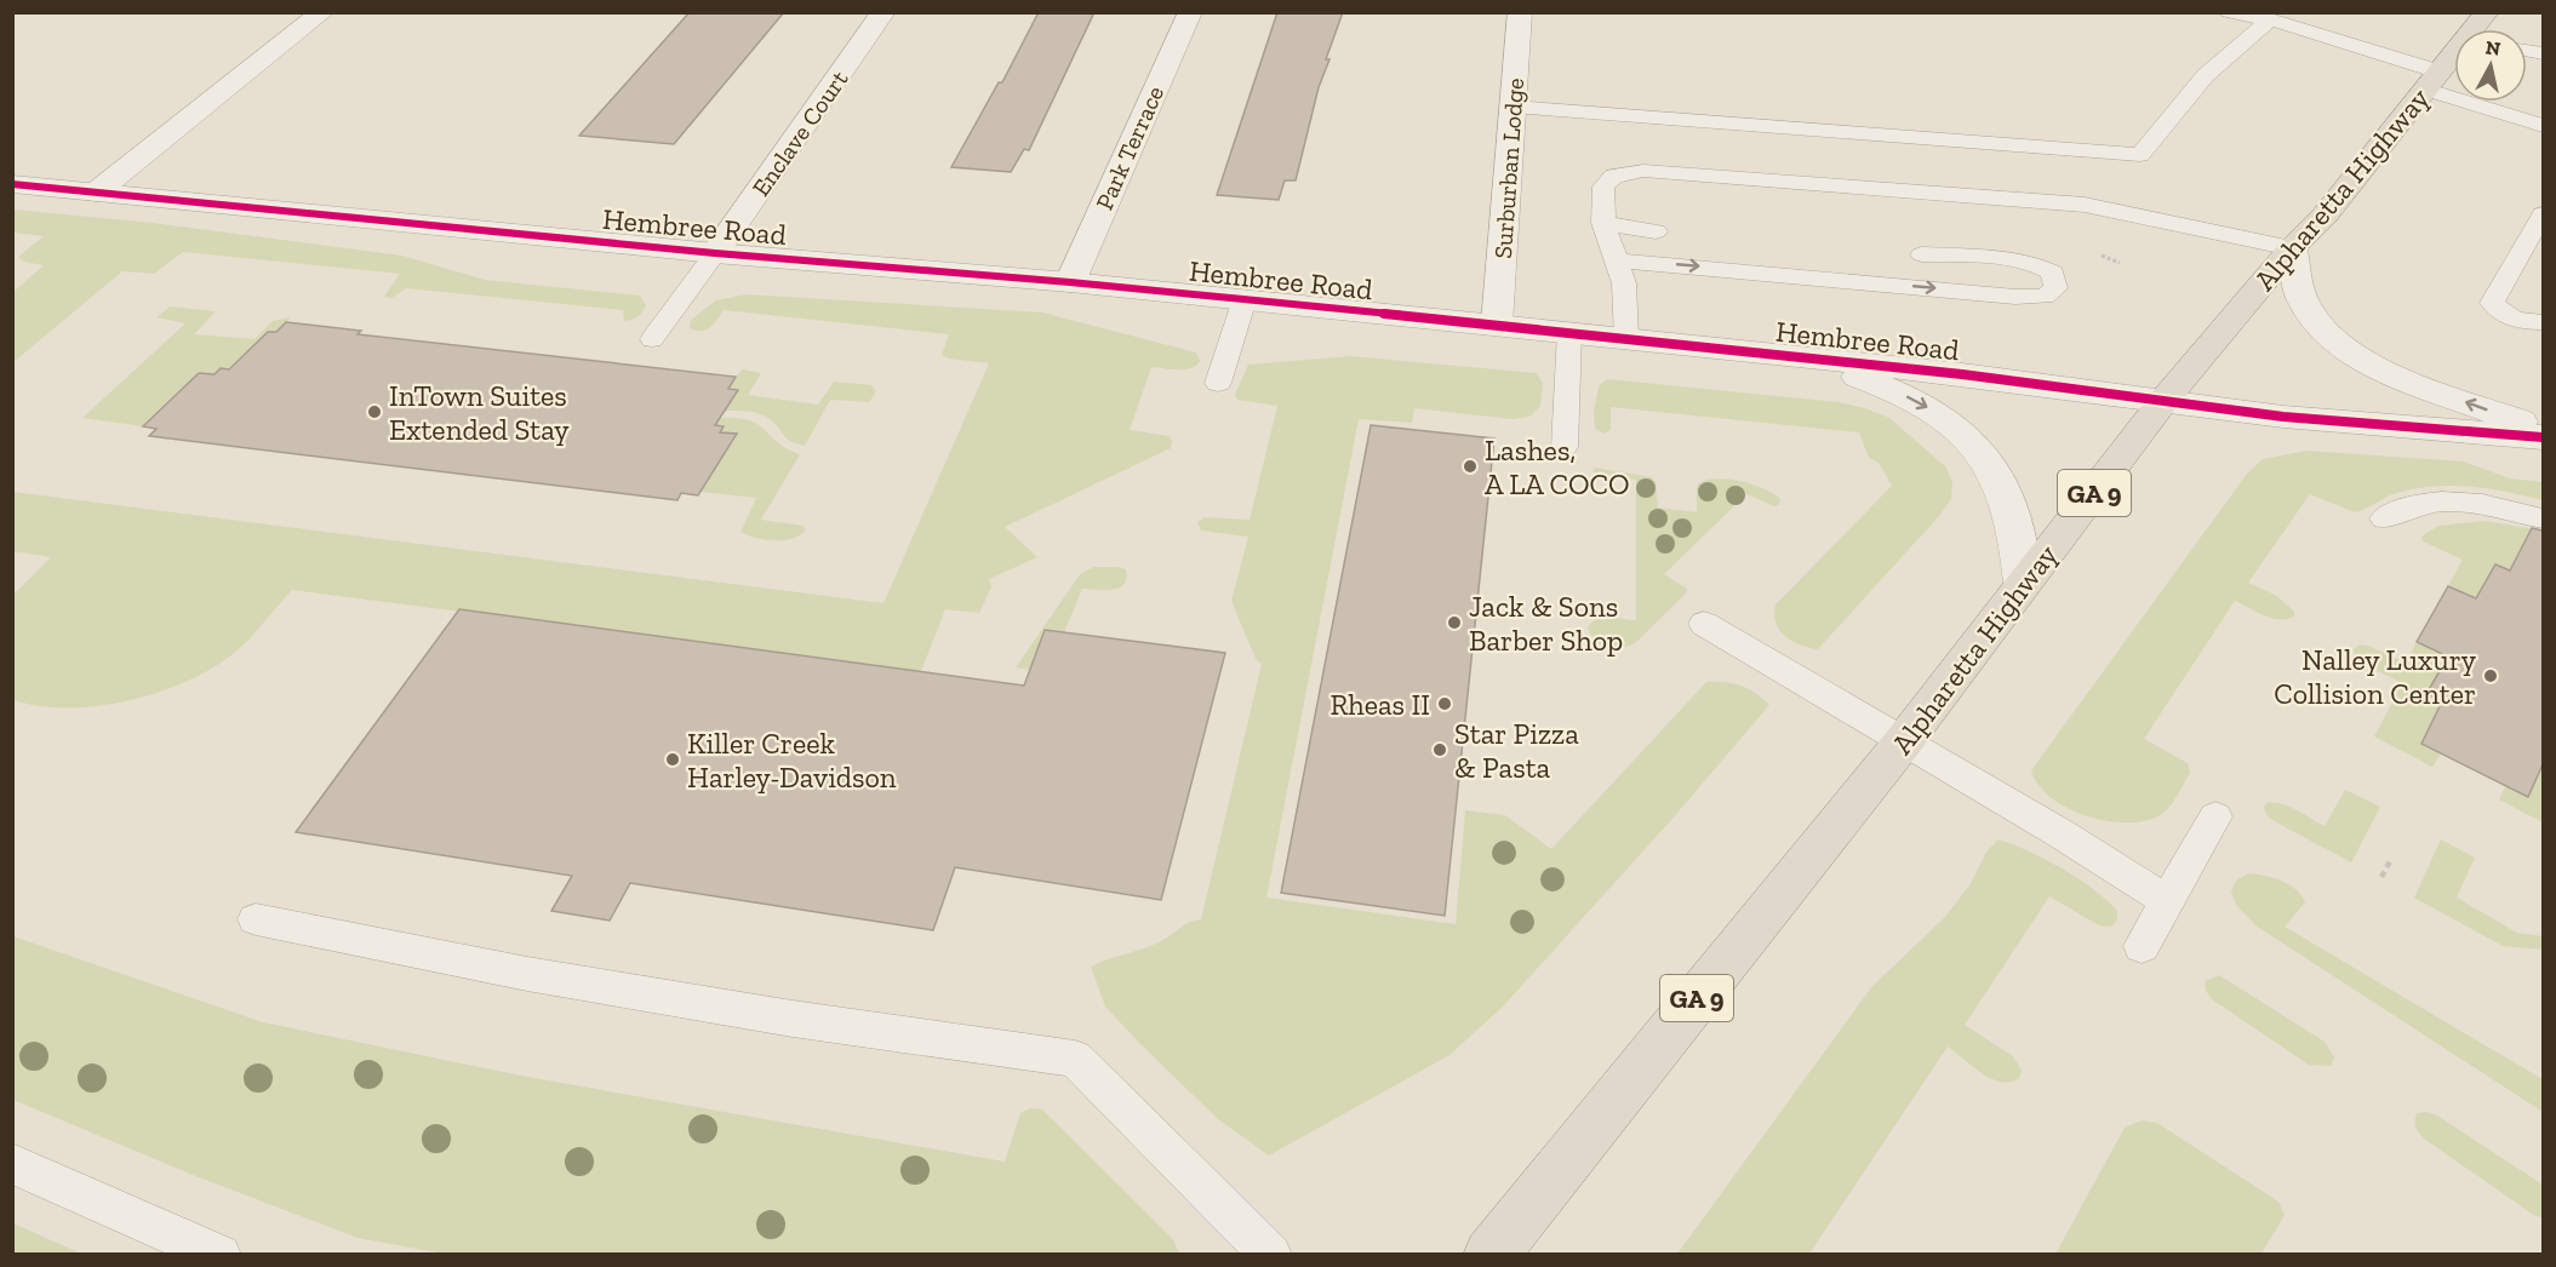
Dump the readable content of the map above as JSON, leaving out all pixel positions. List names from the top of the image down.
{
  "streets": {
    "highway": ["Alpharetta Highway", "GA 9"],
    "street": [
      "Enclave Court",
      "Park Terrace",
      "Surburban Lodge",
      "Hembree Road"
    ]
  },
  "crossings": [
    ["Enclave Court", "Hembree Road"],
    ["Park Terrace", "Hembree Road"],
    ["Surburban Lodge", "Hembree Road"],
    ["Alpharetta Highway", "Hembree Road"]
  ],
  "places": [
    "InTown Suites Extended Stay",
    "Lashes, A LA COCO",
    "Jack & Sons Barber Shop",
    "Nalley Luxury Collision Center",
    "Rheas II",
    "Star Pizza & Pasta",
    "Killer Creek Harley-Davidson"
  ],
  "north": "top"
}
